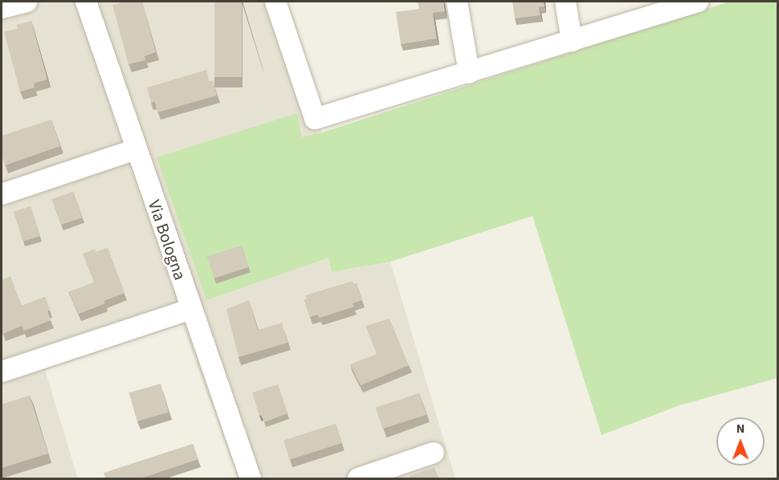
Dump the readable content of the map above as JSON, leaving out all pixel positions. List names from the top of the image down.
{
  "streets": {
    "street": ["Via Bologna"]
  },
  "north": "top"
}
